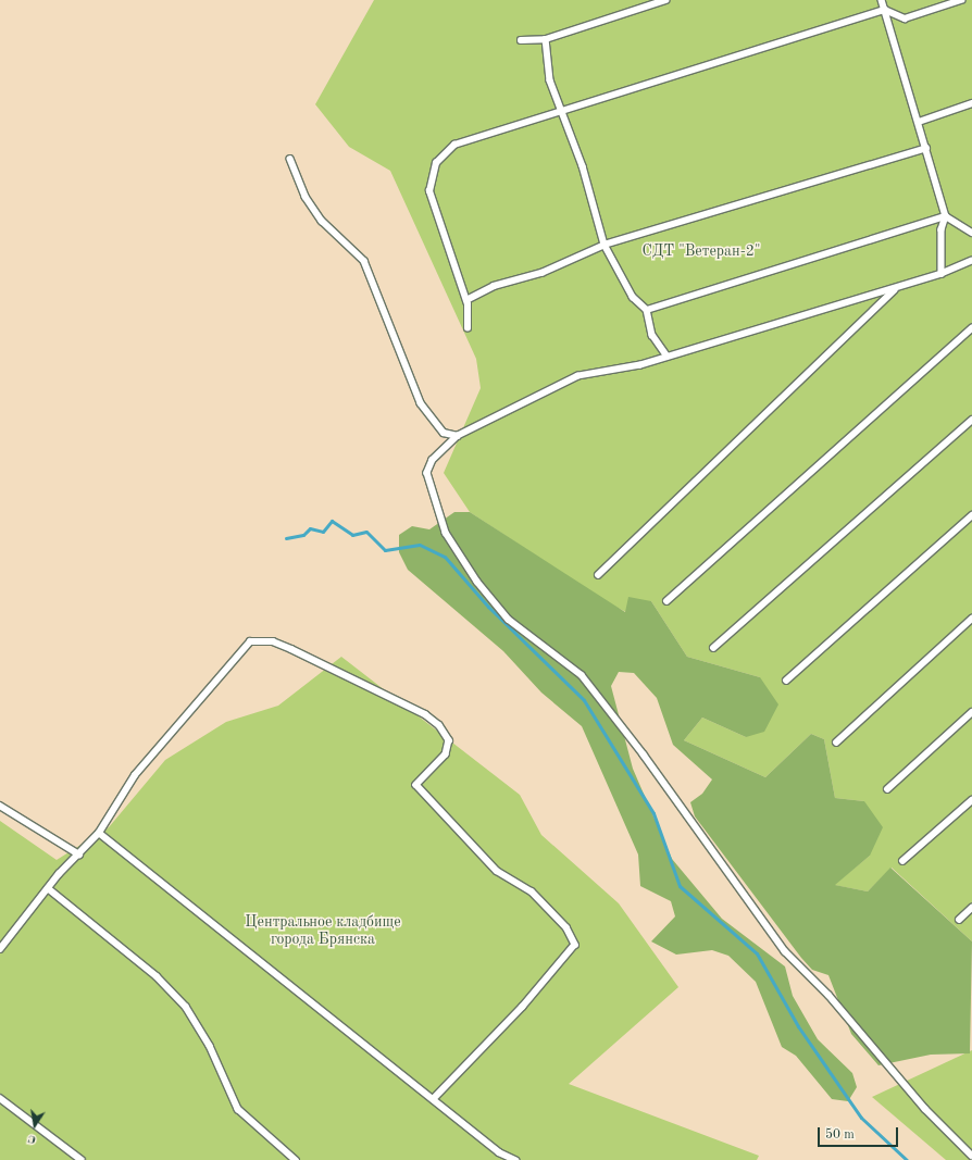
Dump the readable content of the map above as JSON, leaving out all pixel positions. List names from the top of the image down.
{
  "parks": ["СДТ \"Ветеран-2\"", "Центральное кладбище города Брянска"],
  "scale_bar": "50 m",
  "north": "bottom"
}
